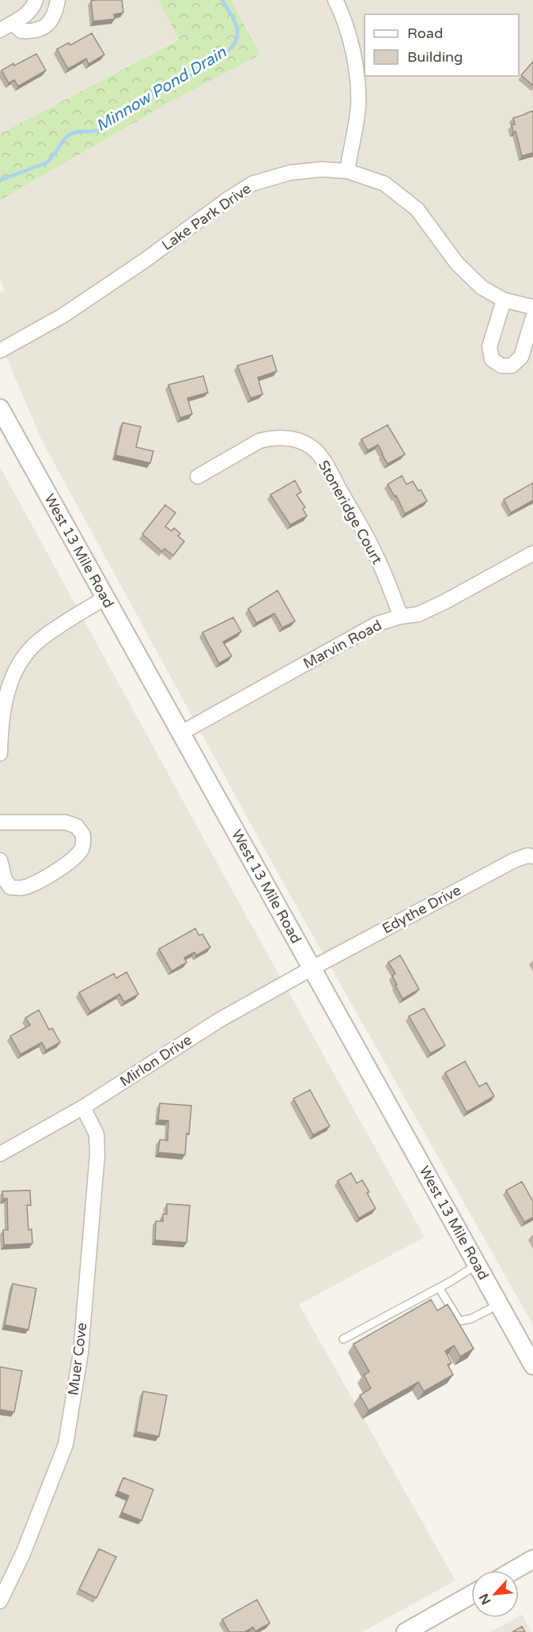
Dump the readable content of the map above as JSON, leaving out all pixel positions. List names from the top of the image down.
{
  "streets": {
    "street": [
      "Lake Park Drive",
      "Stoneridge Court",
      "West 13 Mile Road",
      "Marvin Road",
      "Edythe Drive",
      "Mirlon Drive",
      "Muer Cove"
    ]
  },
  "crossings": [
    ["Stoneridge Court", "Marvin Road"],
    ["West 13 Mile Road", "Marvin Road"],
    ["West 13 Mile Road", "Edythe Drive"],
    ["West 13 Mile Road", "Mirlon Drive"],
    ["Edythe Drive", "Mirlon Drive"],
    ["Mirlon Drive", "Muer Cove"]
  ],
  "water": ["Minnow Pond Drain"],
  "legend": ["Road", "Building"],
  "north": "bottom left"
}
